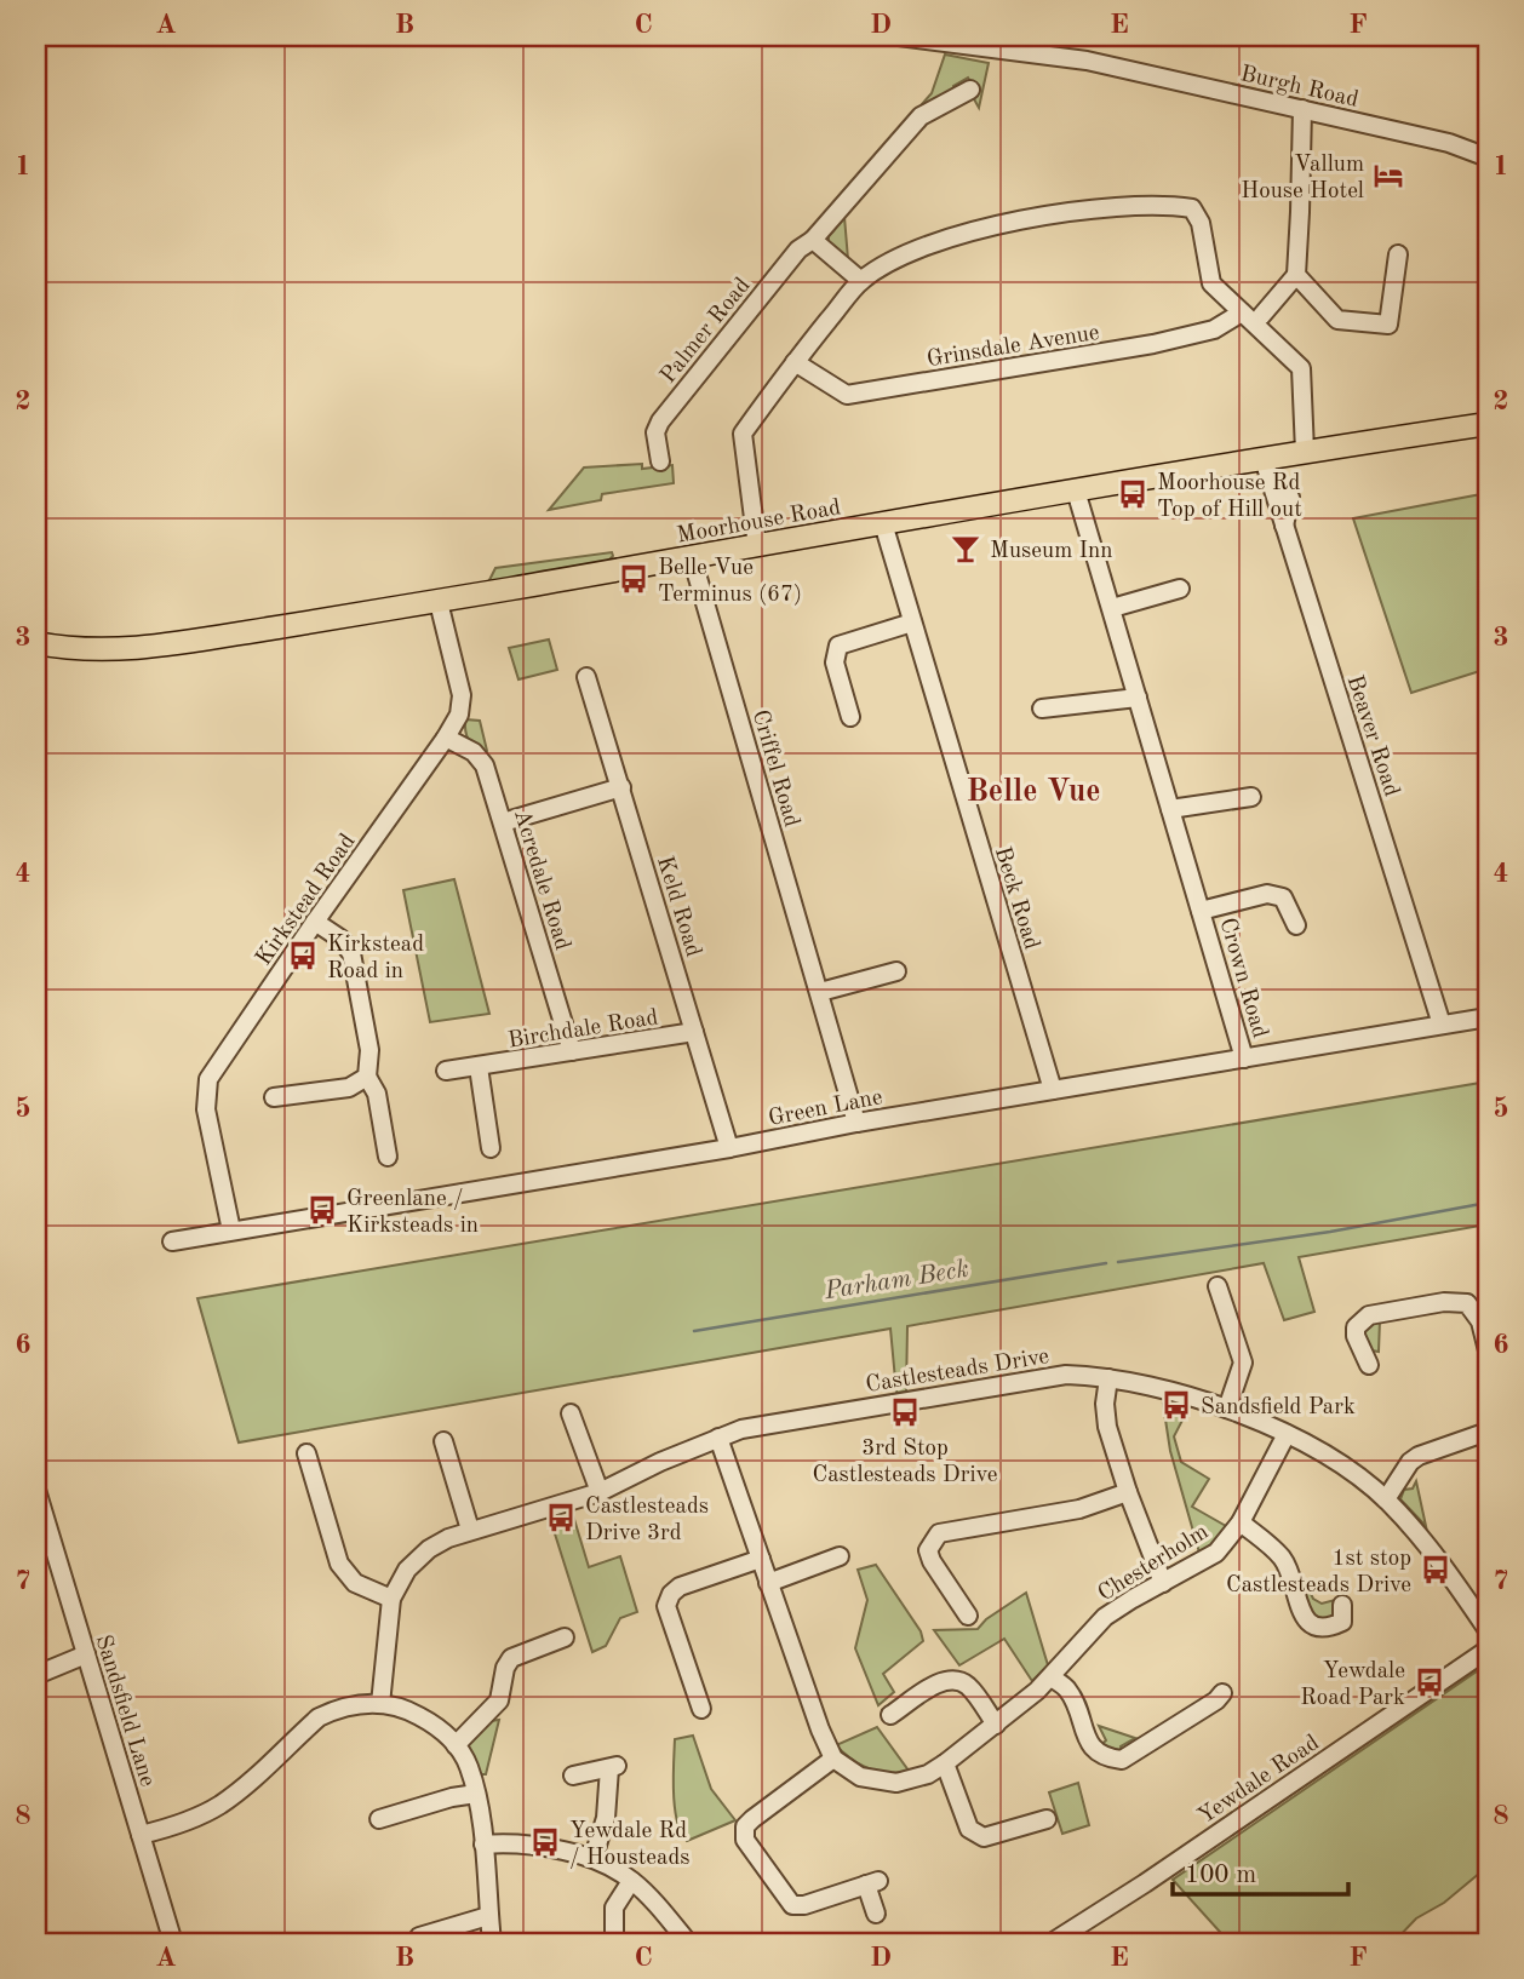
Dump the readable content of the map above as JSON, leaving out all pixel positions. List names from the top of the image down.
{
  "streets": {
    "main road": ["Moorhouse Road"],
    "street": [
      "Burgh Road",
      "Palmer Road",
      "Grinsdale Avenue",
      "Beaver Road",
      "Criffel Road",
      "Acredale Road",
      "Beck Road",
      "Kirkstead Road",
      "Keld Road",
      "Crown Road",
      "Birchdale Road",
      "Green Lane",
      "Castlesteads Drive",
      "Chesterholm",
      "Sandsfield Lane",
      "Yewdale Road"
    ]
  },
  "crossings": [
    ["Moorhouse Road", "Beaver Road"],
    ["Moorhouse Road", "Criffel Road"],
    ["Moorhouse Road", "Beck Road"],
    ["Moorhouse Road", "Kirkstead Road"],
    ["Moorhouse Road", "Crown Road"],
    ["Beaver Road", "Green Lane"],
    ["Criffel Road", "Green Lane"],
    ["Acredale Road", "Kirkstead Road"],
    ["Acredale Road", "Birchdale Road"],
    ["Beck Road", "Green Lane"],
    ["Kirkstead Road", "Green Lane"],
    ["Keld Road", "Birchdale Road"],
    ["Keld Road", "Green Lane"],
    ["Crown Road", "Green Lane"],
    ["Castlesteads Drive", "Chesterholm"]
  ],
  "districts": ["Belle Vue"],
  "water": ["Parham Beck"],
  "places": {
    "hotel": ["Vallum House Hotel"],
    "bus stop": [
      "Moorhouse Rd Top of Hill out",
      "Belle Vue Terminus (67)",
      "Kirkstead Road in",
      "Greenlane / Kirksteads in",
      "Sandsfield Park",
      "3rd Stop Castlesteads Drive",
      "Castlesteads Drive 3rd",
      "1st stop Castlesteads Drive",
      "Yewdale Road Park",
      "Yewdale Rd / Housteads"
    ],
    "bar": ["Museum Inn"]
  },
  "scale_bar": "100 m",
  "grid": {
    "columns": [
      "A",
      "B",
      "C",
      "D",
      "E",
      "F"
    ],
    "rows": [
      "1",
      "2",
      "3",
      "4",
      "5",
      "6",
      "7",
      "8"
    ]
  }
}
